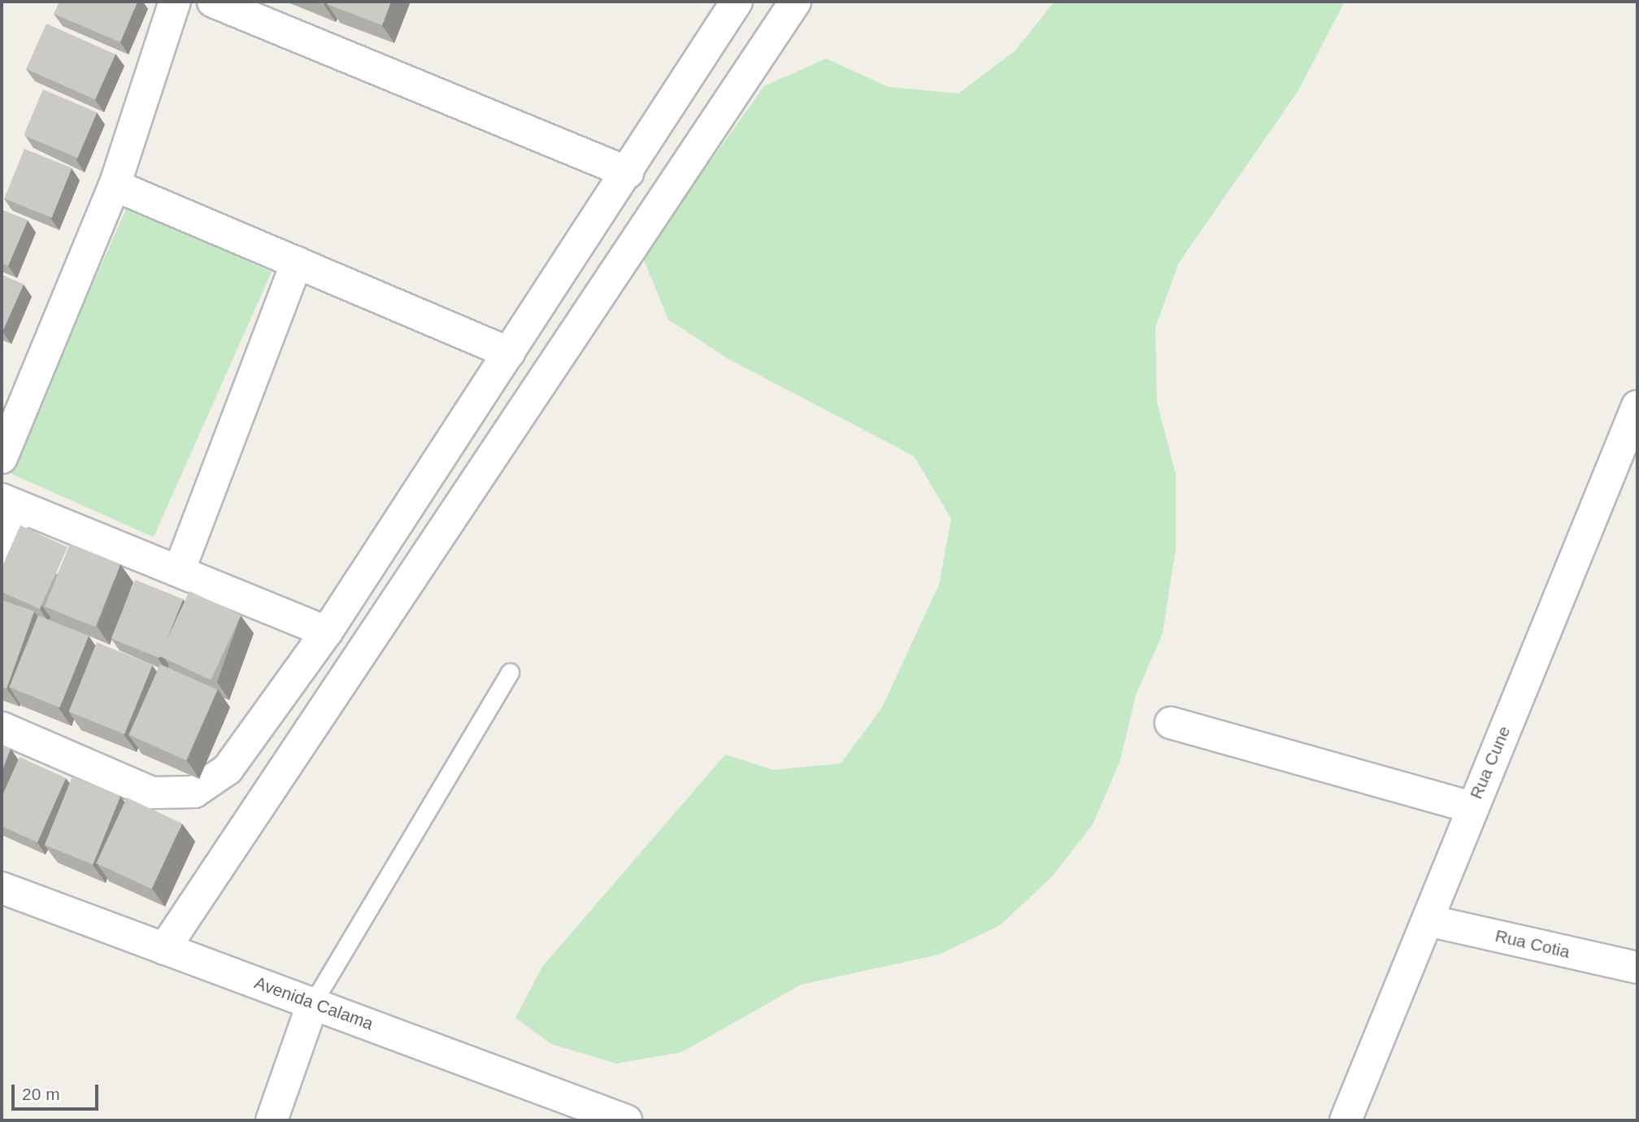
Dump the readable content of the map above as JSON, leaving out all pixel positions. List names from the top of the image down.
{
  "streets": {
    "street": ["Rua Cune", "Rua Cotia", "Avenida Calama"]
  },
  "crossings": [
    ["Rua Cune", "Rua Cotia"]
  ],
  "scale_bar": "20 m"
}
